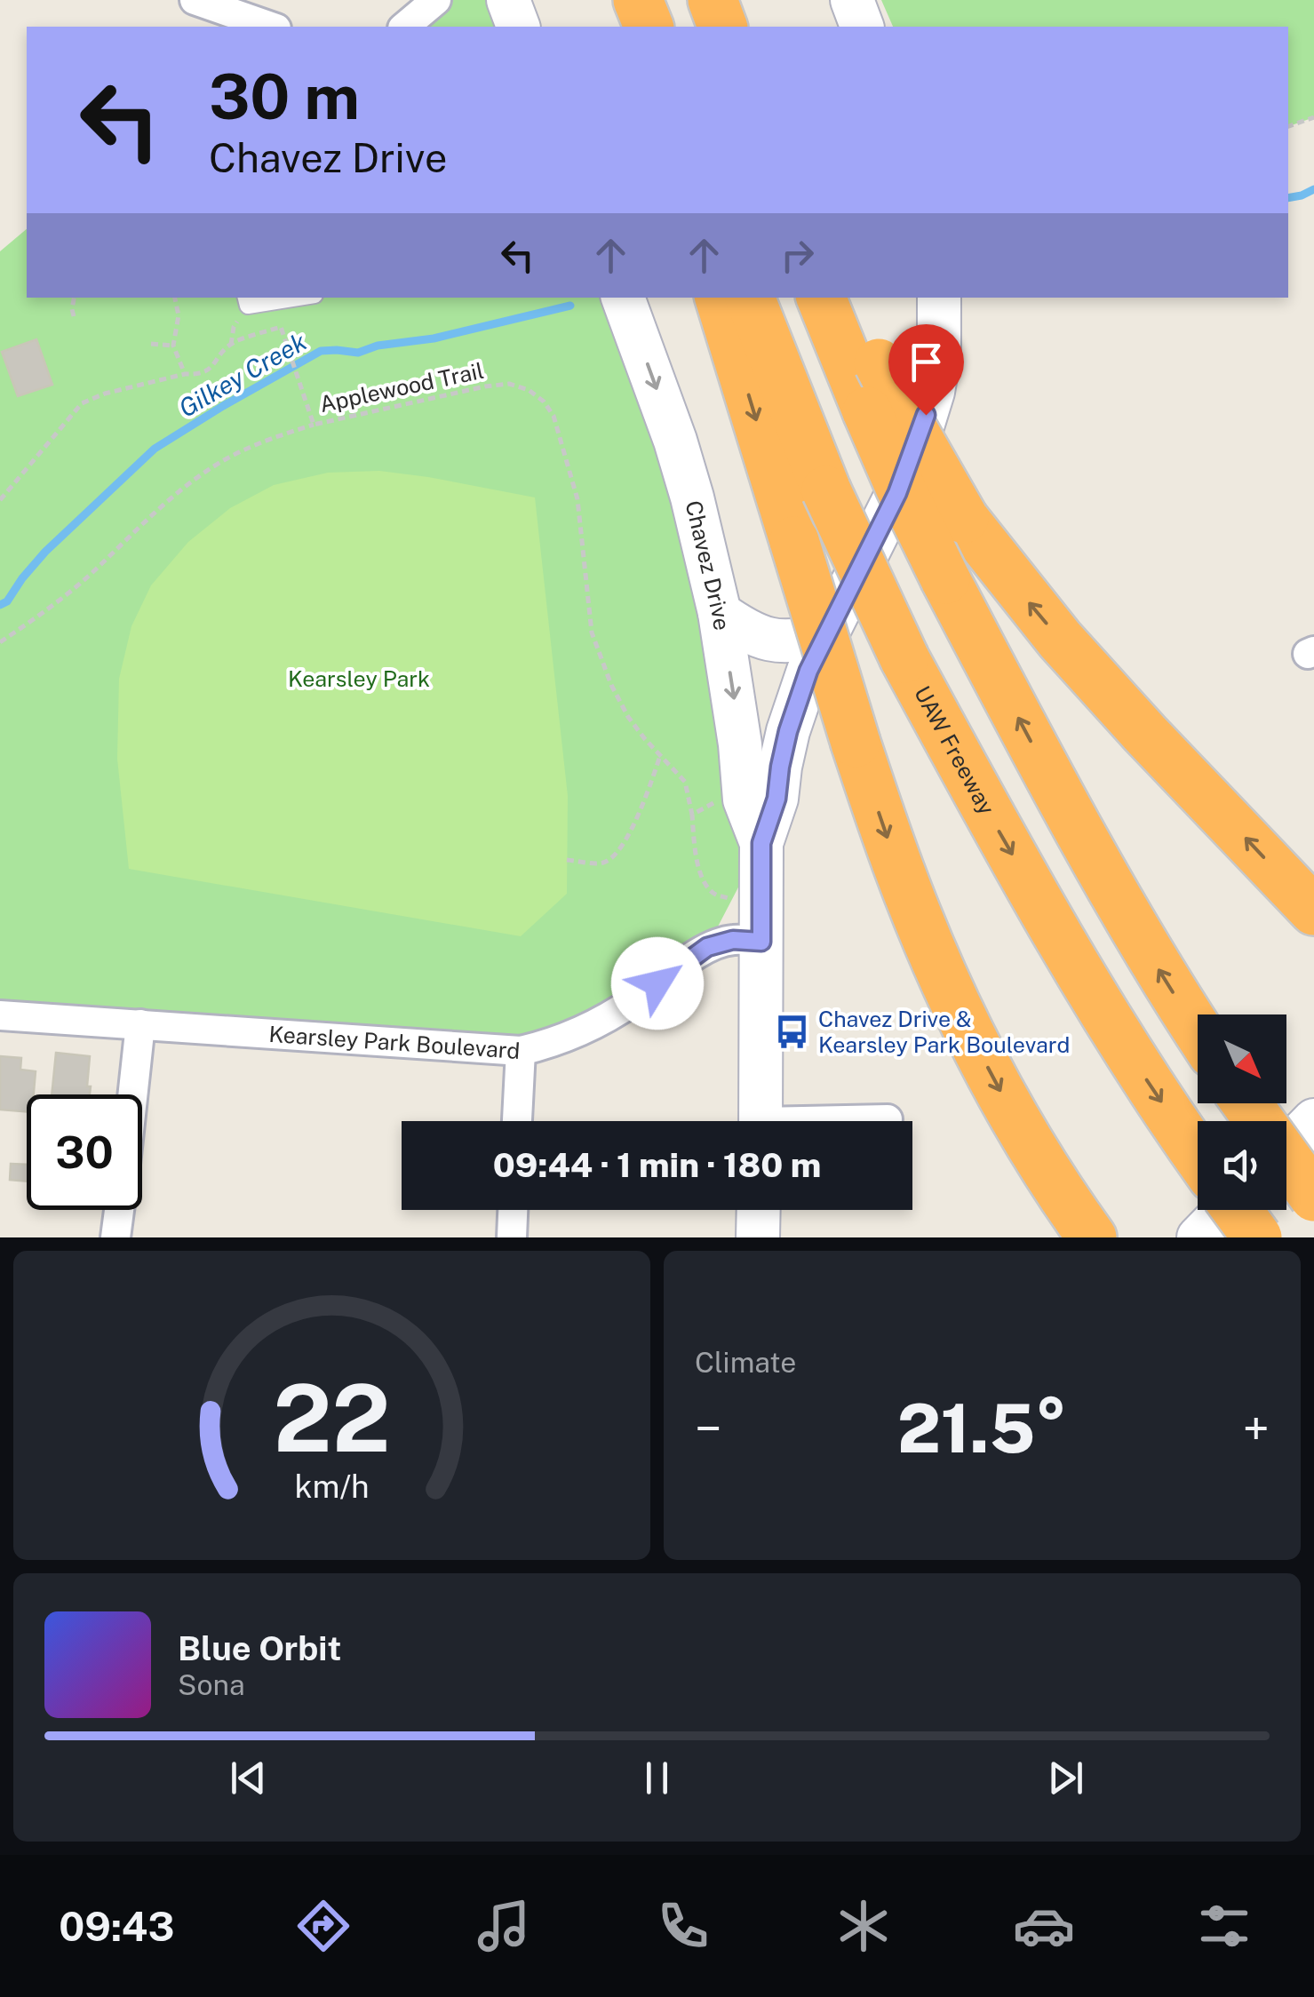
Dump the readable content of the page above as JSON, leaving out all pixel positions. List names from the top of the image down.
{
  "streets": {
    "highway": ["UAW Freeway"],
    "main road": ["Chavez Drive"],
    "street": ["Kearsley Park Boulevard"],
    "path": ["Applewood Trail"]
  },
  "crossings": [
    ["Chavez Drive", "Kearsley Park Boulevard"]
  ],
  "one_way": ["Chavez Drive"],
  "water": ["Gilkey Creek"],
  "parks": ["Kearsley Park"],
  "places": {
    "bus stop": ["Chavez Drive & Kearsley Park Boulevard"]
  },
  "north": "bottom right",
  "page": {
    "turn": ["30 m", "Chavez Drive"],
    "limit": "30",
    "trip": "09:44 · 1 min · 180 m",
    "tile": "Climate",
    "heat": ["−", "21.5°", "+"],
    "song": ["Blue Orbit", "Sona"],
    "tabs": "09:43",
    "gauge": ["22", "km/h"]
  }
}
